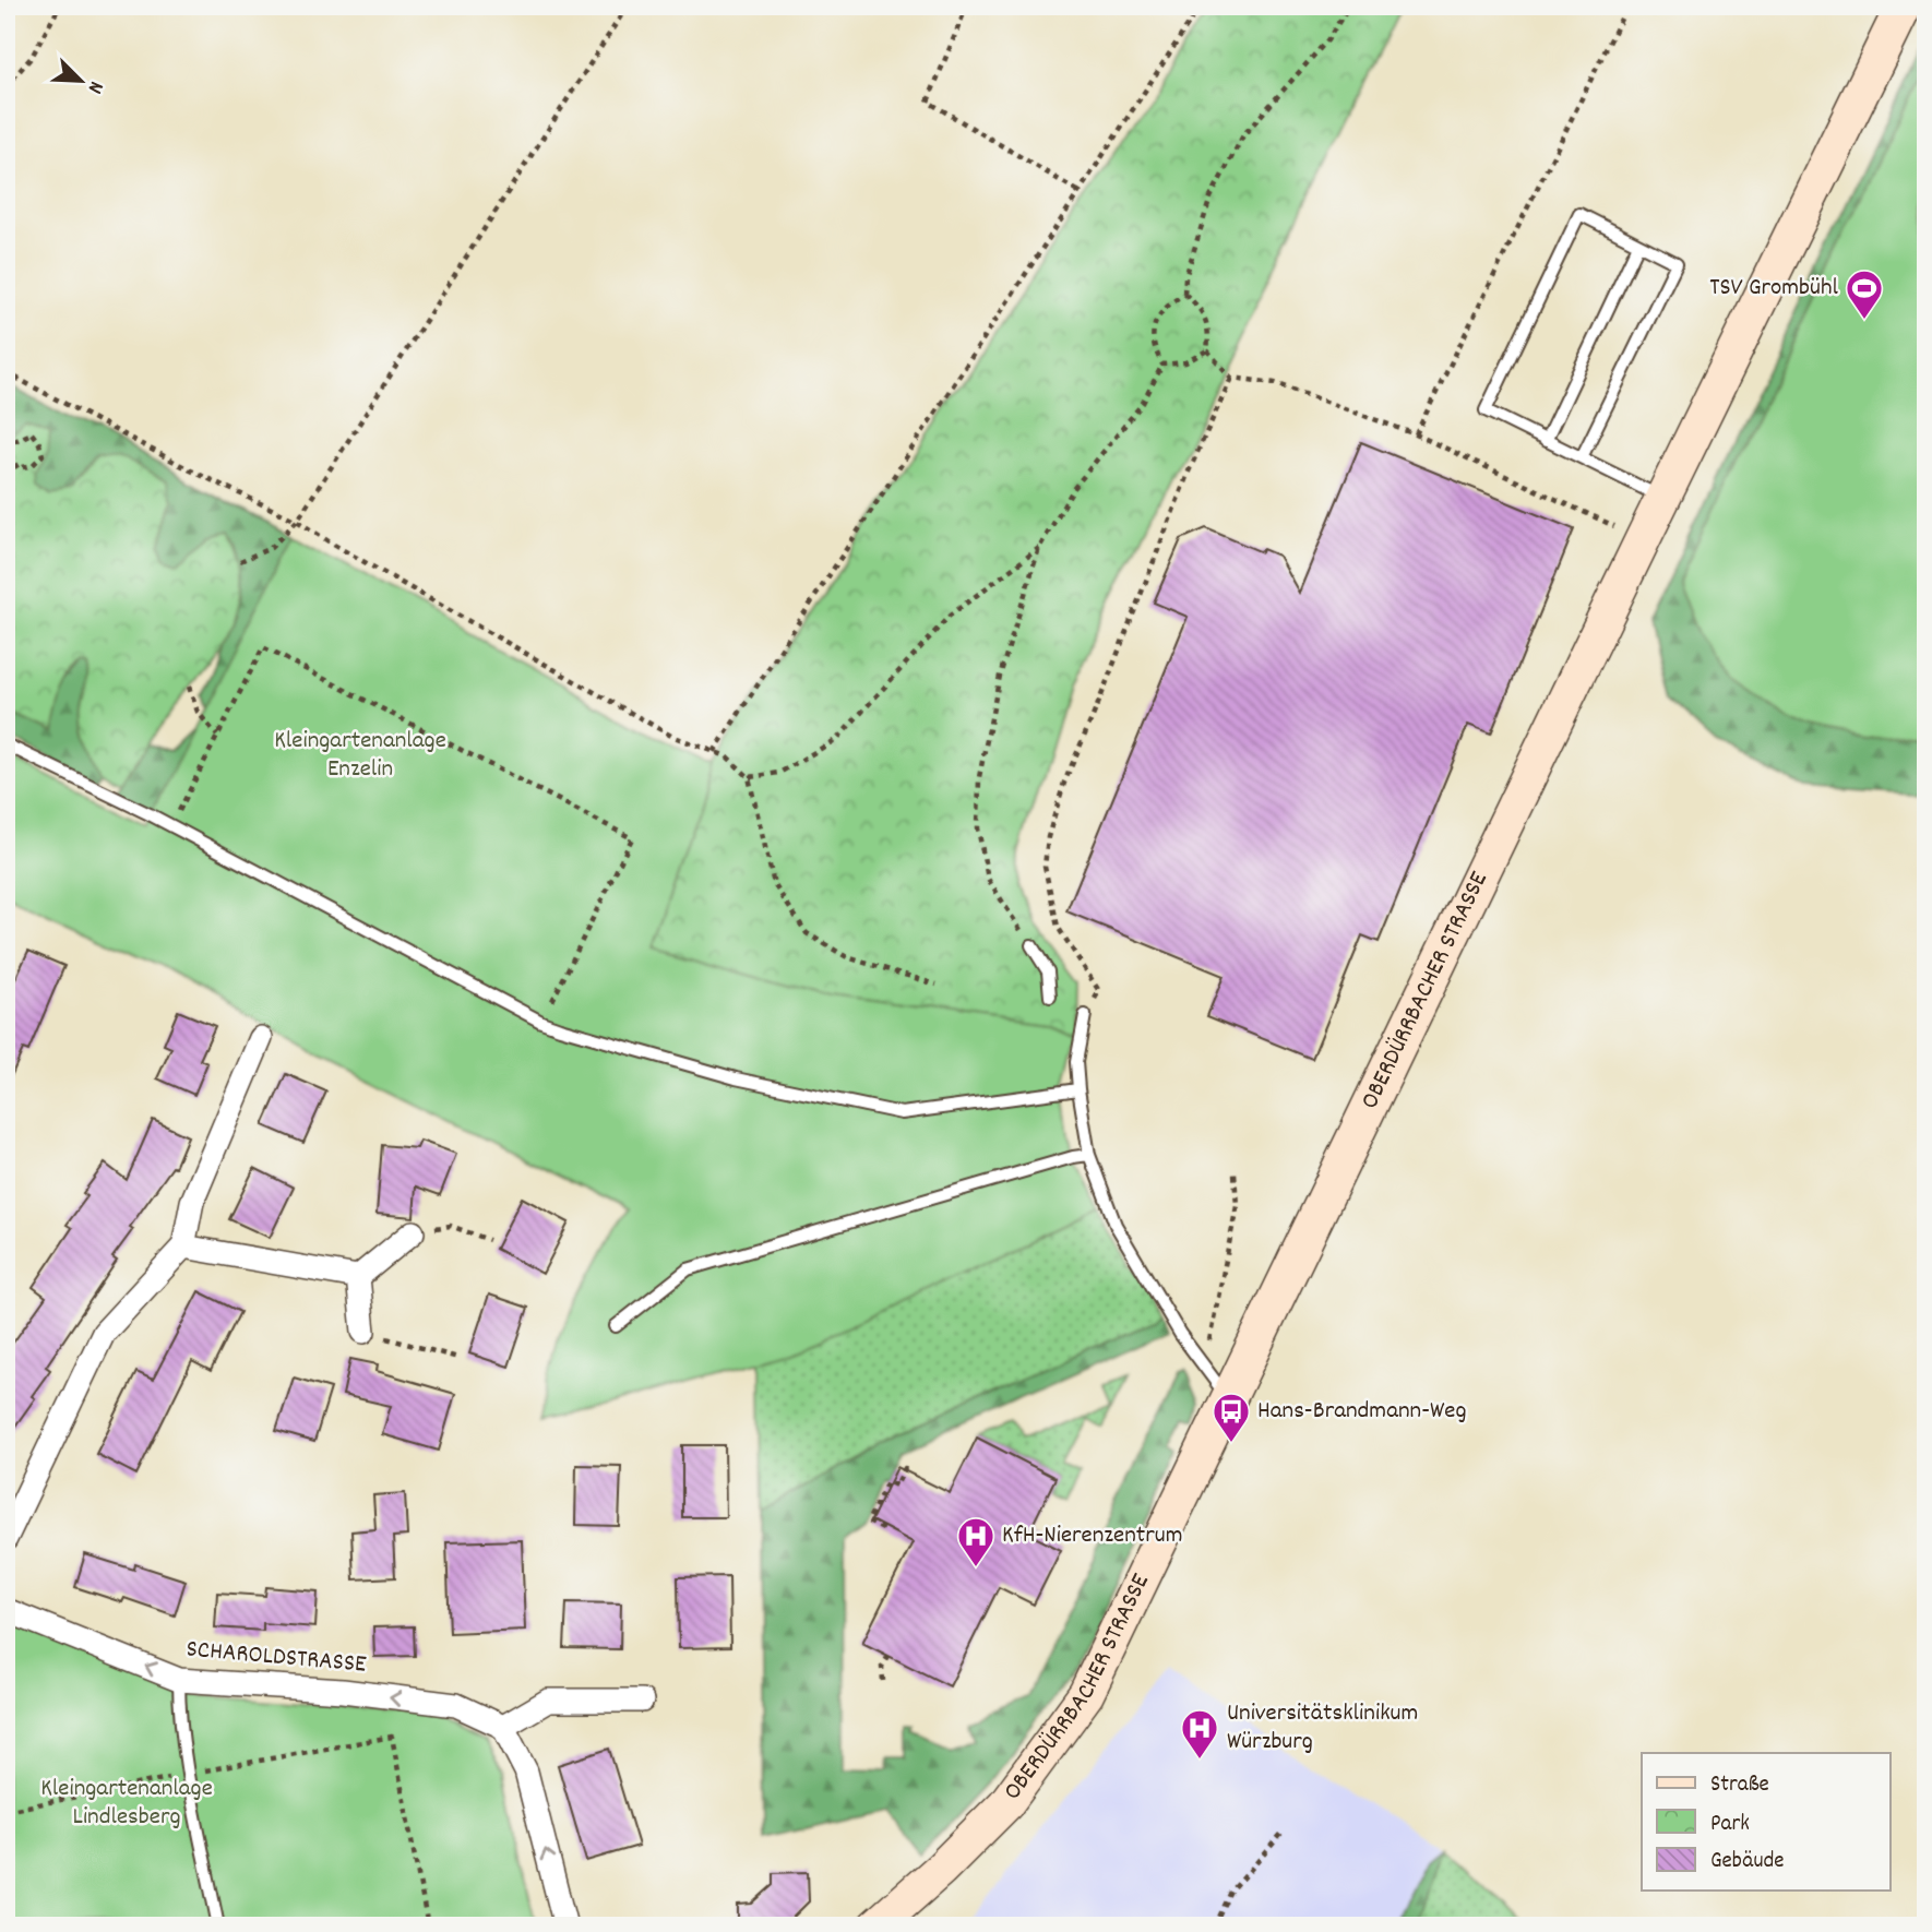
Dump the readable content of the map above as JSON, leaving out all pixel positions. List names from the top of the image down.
{
  "streets": {
    "street": ["OBERDÜRRBACHER STRASSE", "SCHAROLDSTRASSE"]
  },
  "one_way": ["SCHAROLDSTRASSE"],
  "parks": ["Kleingartenanlage Enzelin", "Kleingartenanlage Lindlesberg"],
  "places": {
    "sports": ["TSV Grombühl"],
    "bus stop": ["Hans-Brandmann-Weg"],
    "hospital": ["KfH-Nierenzentrum", "Universitätsklinikum Würzburg"]
  },
  "legend": ["Straße", "Park", "Gebäude"],
  "north": "bottom right"
}
